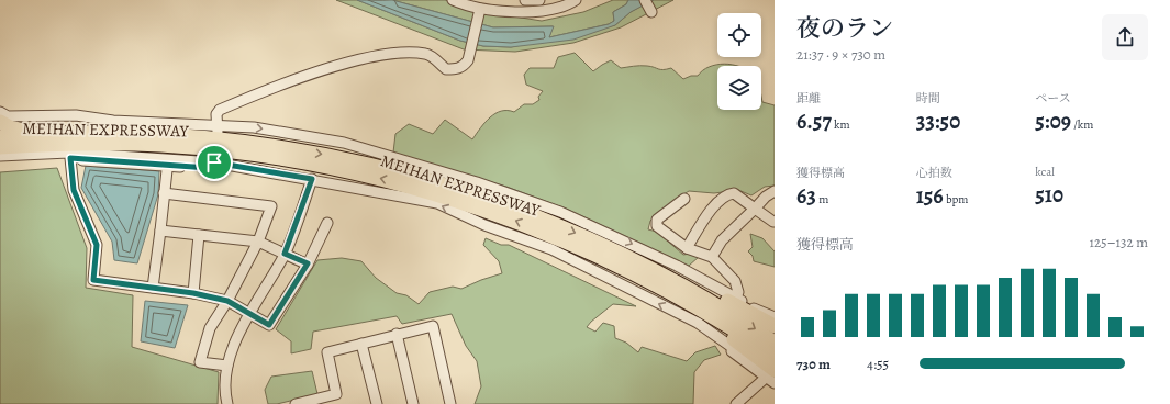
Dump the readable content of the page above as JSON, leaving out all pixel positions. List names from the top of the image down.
{
  "streets": {
    "highway": ["MEIHAN EXPRESSWAY"]
  },
  "page": {
    "heading": ["夜のラン", "21:37 · 9 × 730 m"],
    "stats": [
      ["距離", "6.57 km"],
      ["時間", "33:50"],
      ["ペース", "5:09 /km"],
      ["獲得標高", "63 m"],
      ["心拍数", "156 bpm"],
      ["kcal", "510"]
    ],
    "chart": ["獲得標高", "125–132 m"],
    "list": [
      {
        "name": "730 m",
        "note": "4:55"
      }
    ]
  }
}
